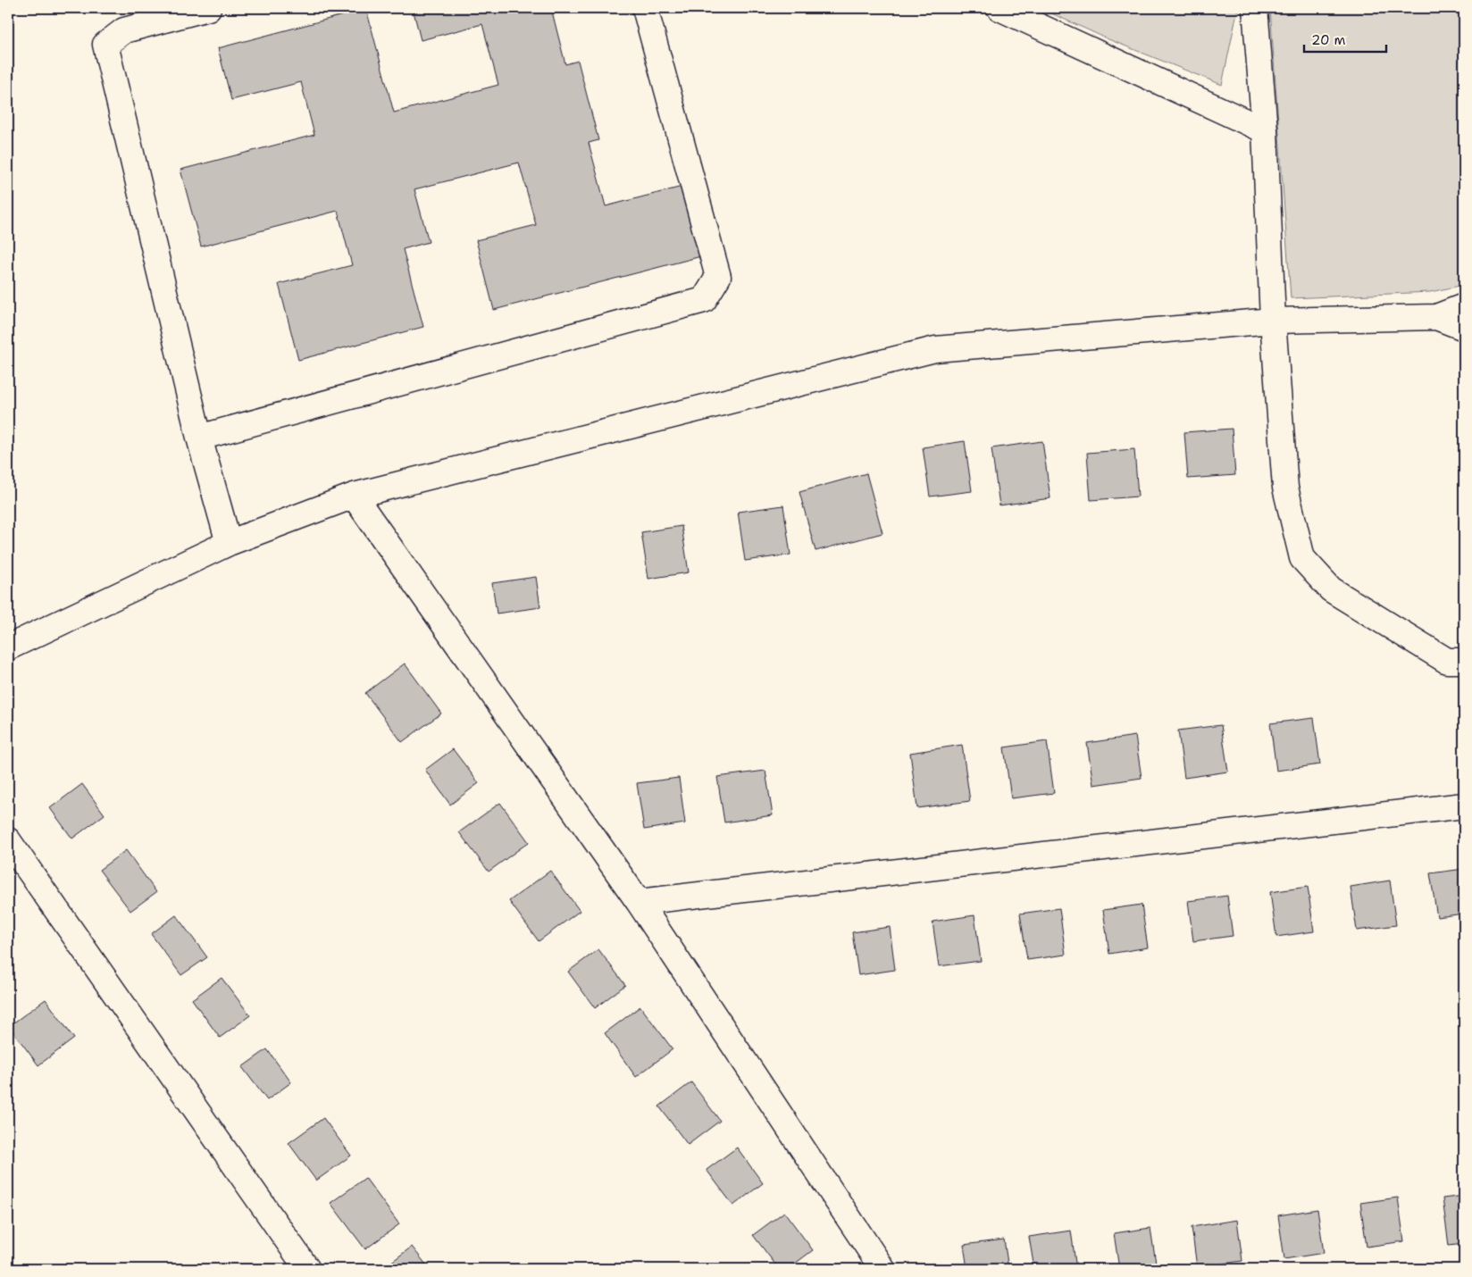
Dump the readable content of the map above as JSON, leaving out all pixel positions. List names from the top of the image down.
{
  "scale_bar": "20 m"
}
